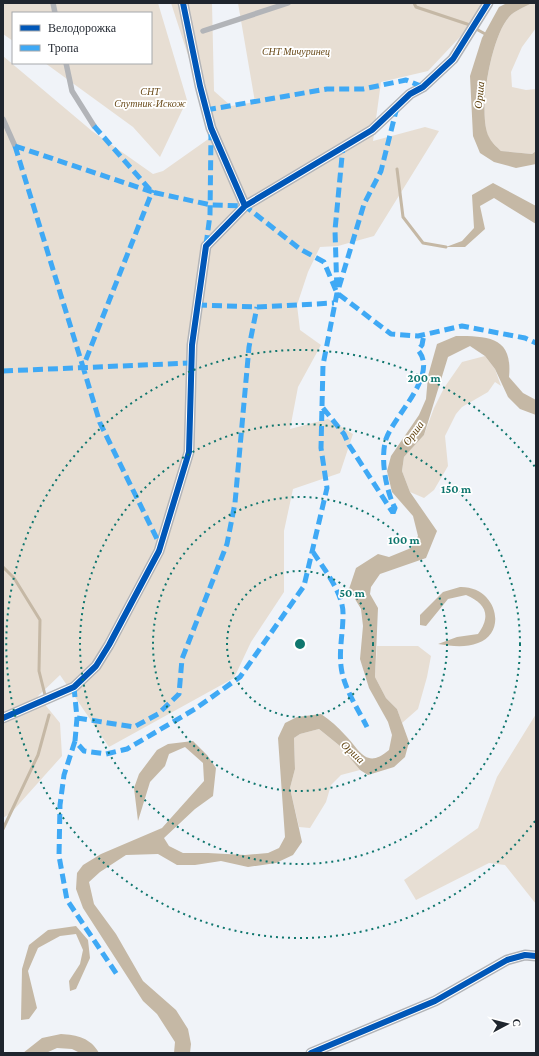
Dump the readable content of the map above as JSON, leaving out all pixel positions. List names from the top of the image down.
{
  "water": ["Орша"],
  "parks": ["СНТ Мичуринец", "СНТ Спутник-Искож"],
  "legend": ["Велодорожка", "Тропа"],
  "north": "right",
  "rings": [
    "200 m",
    "150 m",
    "100 m",
    "50 m"
  ]
}
